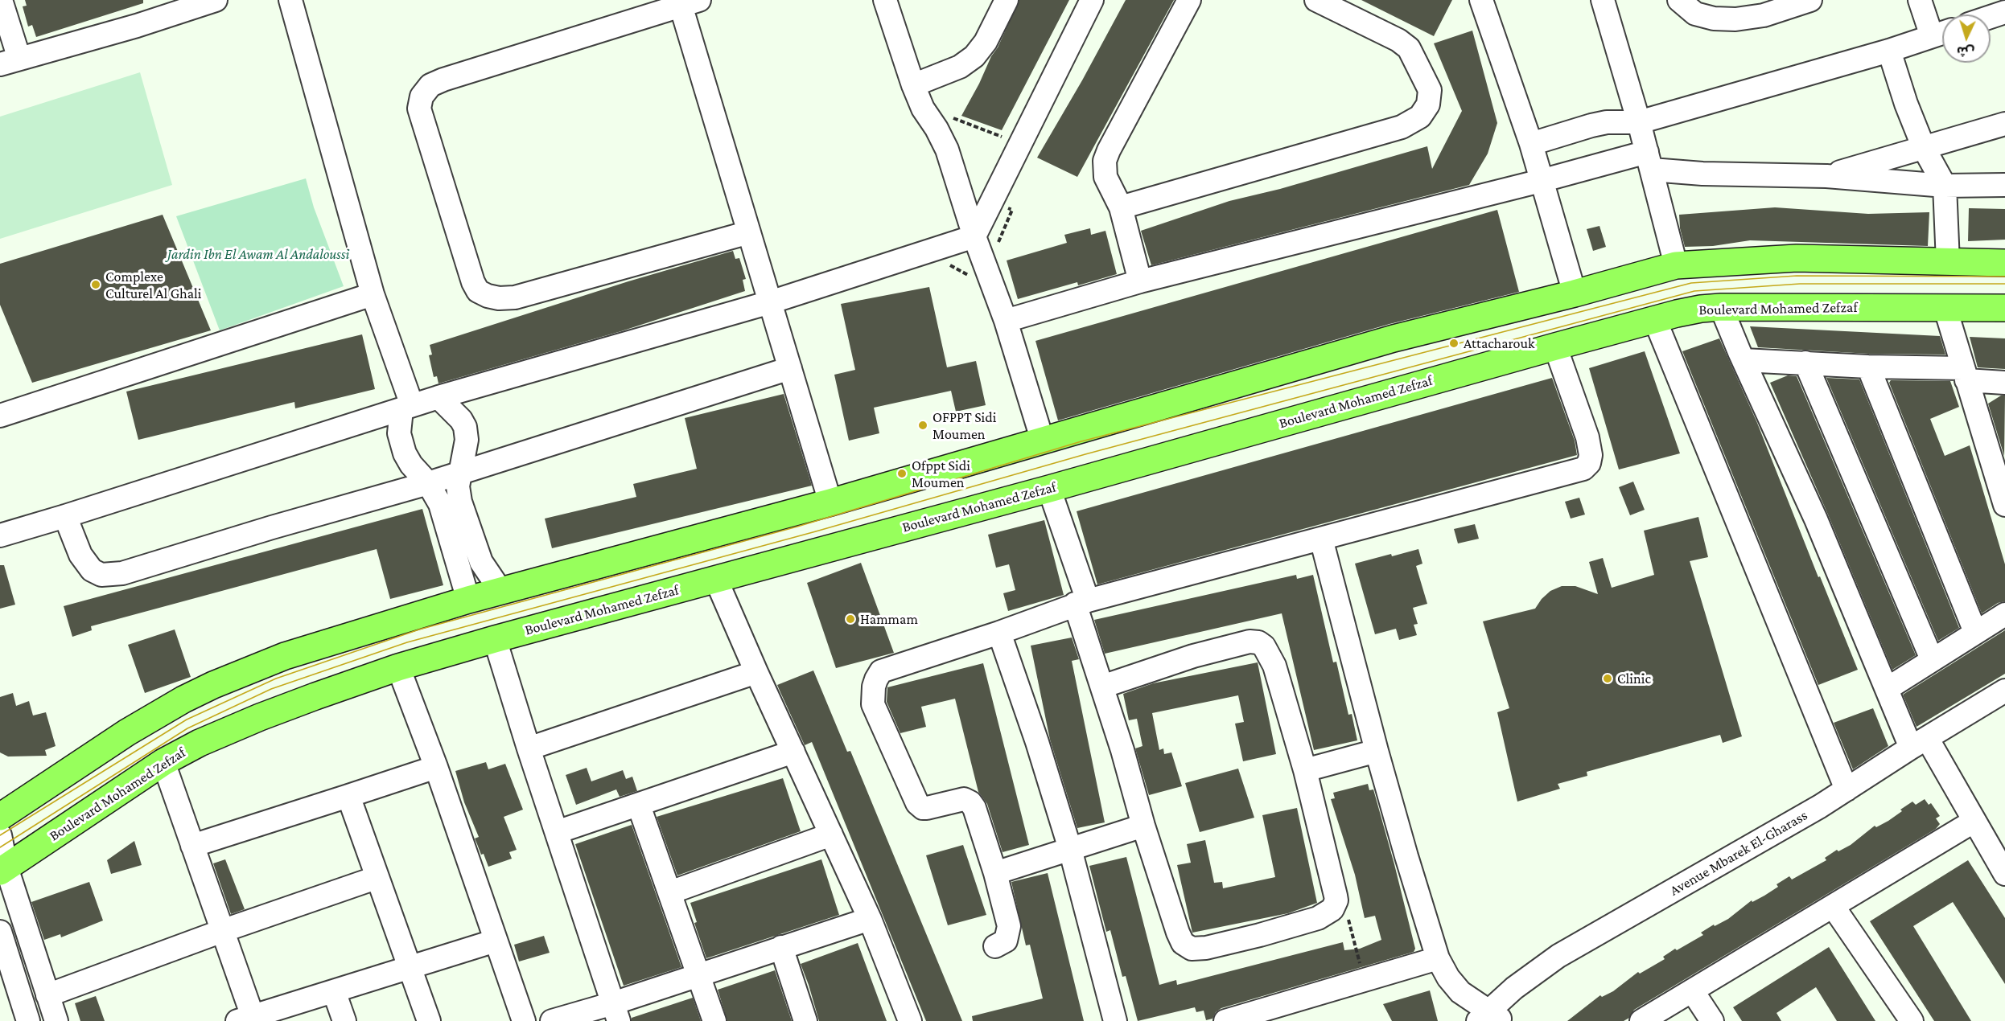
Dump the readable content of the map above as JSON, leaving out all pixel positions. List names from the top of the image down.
{
  "streets": {
    "main road": ["Boulevard Mohamed Zefzaf"],
    "street": ["Avenue Mbarek El-Gharass"]
  },
  "parks": ["Jardin Ibn El Awam Al Andaloussi"],
  "places": [
    "Complexe Culturel Al Ghali",
    "Attacharouk",
    "OFPPT Sidi Moumen",
    "Ofppt Sidi Moumen",
    "Hammam",
    "Clinic"
  ],
  "north": "bottom"
}
